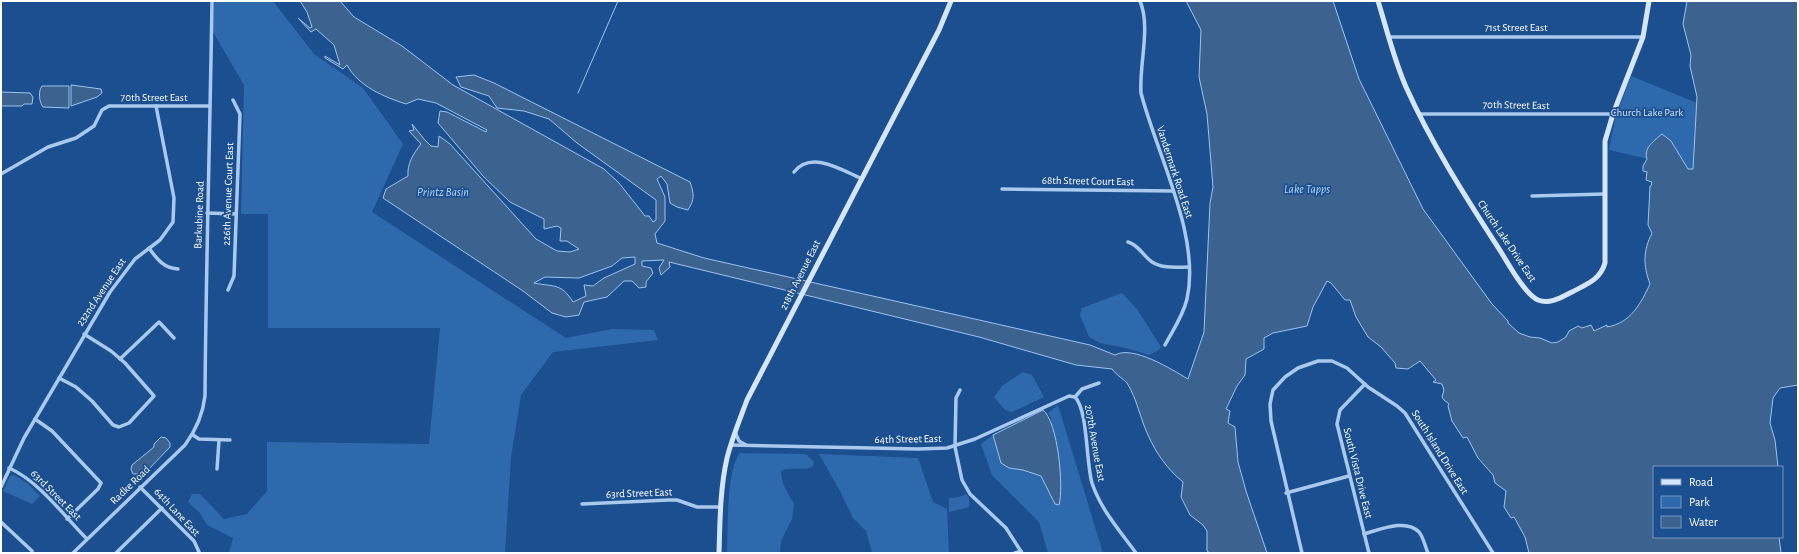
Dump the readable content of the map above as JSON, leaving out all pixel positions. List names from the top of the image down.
{
  "streets": {
    "street": [
      "71st Street East",
      "70th Street East",
      "Vandermark Road East",
      "68th Street Court East",
      "226th Avenue Court East",
      "Barkubine Road",
      "Church Lake Drive East",
      "218th Avenue East",
      "232nd Avenue East",
      "64th Street East",
      "207th Avenue East",
      "South Island Drive East",
      "South Vista Drive East",
      "Radke Road",
      "63rd Street East",
      "64th Lane East"
    ]
  },
  "crossings": [
    ["71st Street East", "Church Lake Drive East"],
    ["70th Street East", "Barkubine Road"],
    ["70th Street East", "Church Lake Drive East"],
    ["70th Street East", "232nd Avenue East"],
    ["Vandermark Road East", "68th Street Court East"],
    ["Barkubine Road", "Radke Road"],
    ["218th Avenue East", "64th Street East"],
    ["218th Avenue East", "63rd Street East"],
    ["232nd Avenue East", "63rd Street East"],
    ["64th Street East", "207th Avenue East"],
    ["South Island Drive East", "South Vista Drive East"],
    ["Radke Road", "63rd Street East"],
    ["Radke Road", "64th Lane East"]
  ],
  "water": ["Lake Tapps", "Printz Basin"],
  "parks": ["Church Lake Park"],
  "legend": ["Road", "Park", "Water"]
}
